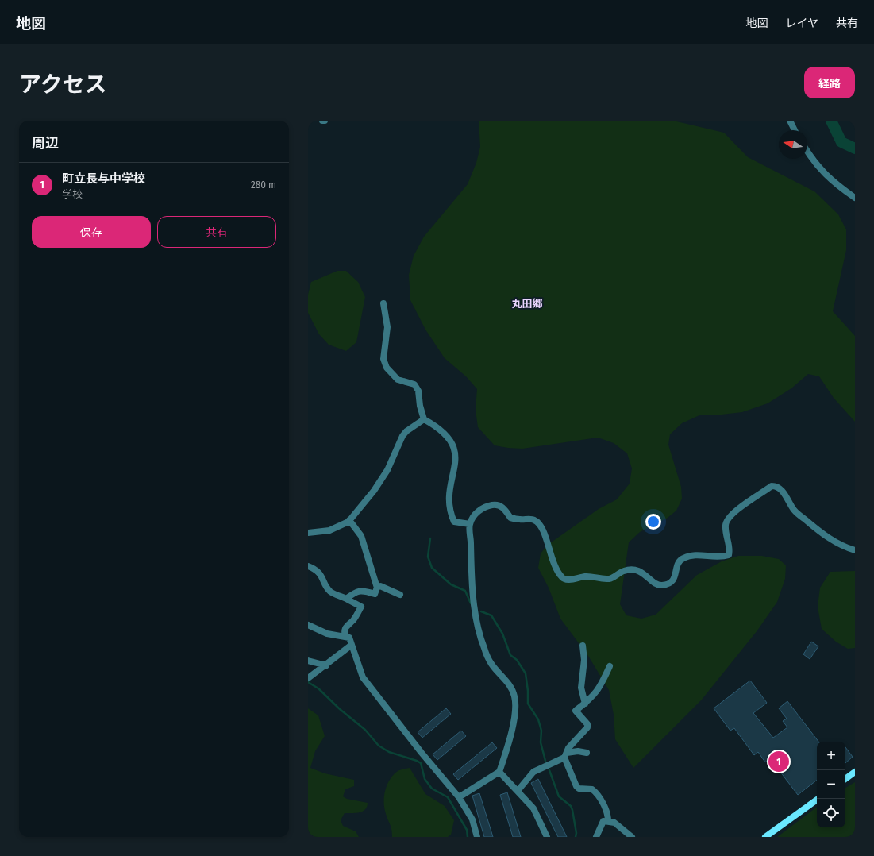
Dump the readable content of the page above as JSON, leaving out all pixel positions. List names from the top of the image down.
{
  "districts": ["丸田郷"],
  "north": "left",
  "page": {
    "header": "地図",
    "nav": ["地図", "レイヤ", "共有"],
    "title": "アクセス",
    "buttons": [
      "経路",
      ["保存", "共有"]
    ],
    "heading": "周辺",
    "list": [
      {
        "mark": "1",
        "name": "町立長与中学校",
        "note": "学校",
        "value": "280 m"
      }
    ],
    "map_buttons": ["+", "−"],
    "pins": "1"
  }
}
